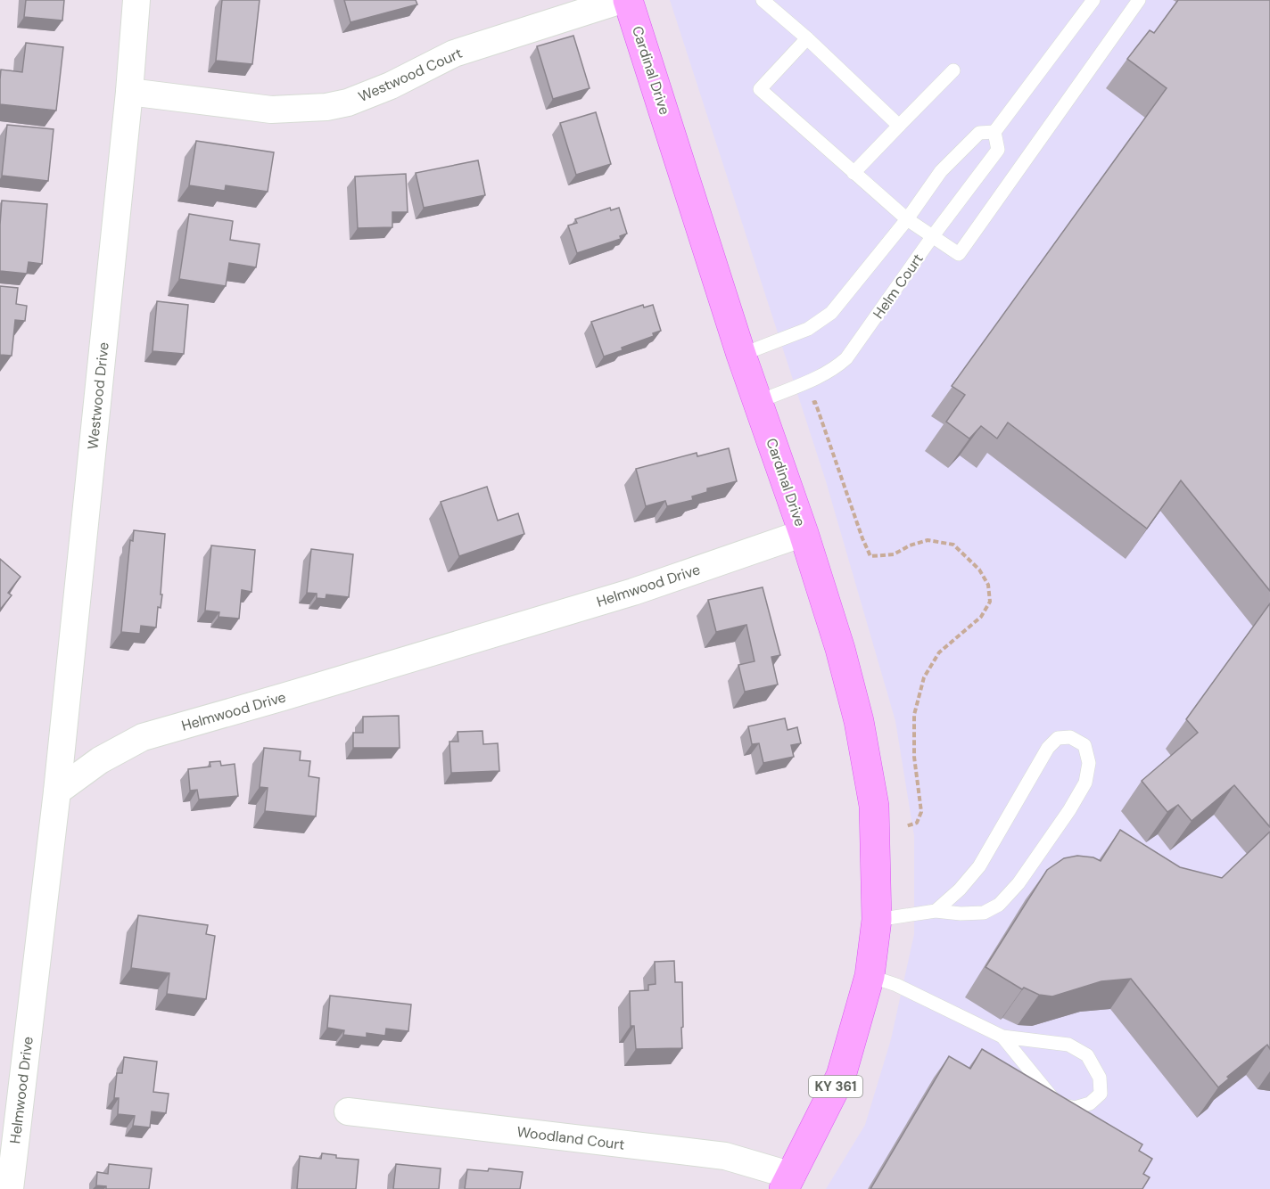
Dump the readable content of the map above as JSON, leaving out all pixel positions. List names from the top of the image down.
{
  "streets": {
    "main road": ["Cardinal Drive", "KY 361"],
    "street": [
      "Westwood Court",
      "Westwood Drive",
      "Helmwood Drive",
      "Woodland Court"
    ],
    "lane": ["Helm Court"]
  },
  "crossings": [
    ["Cardinal Drive", "Helm Court"],
    ["Cardinal Drive", "Helmwood Drive"],
    ["Cardinal Drive", "KY 361"],
    ["Westwood Court", "Westwood Drive"],
    ["Westwood Drive", "Helmwood Drive"],
    ["KY 361", "Woodland Court"]
  ]
}
